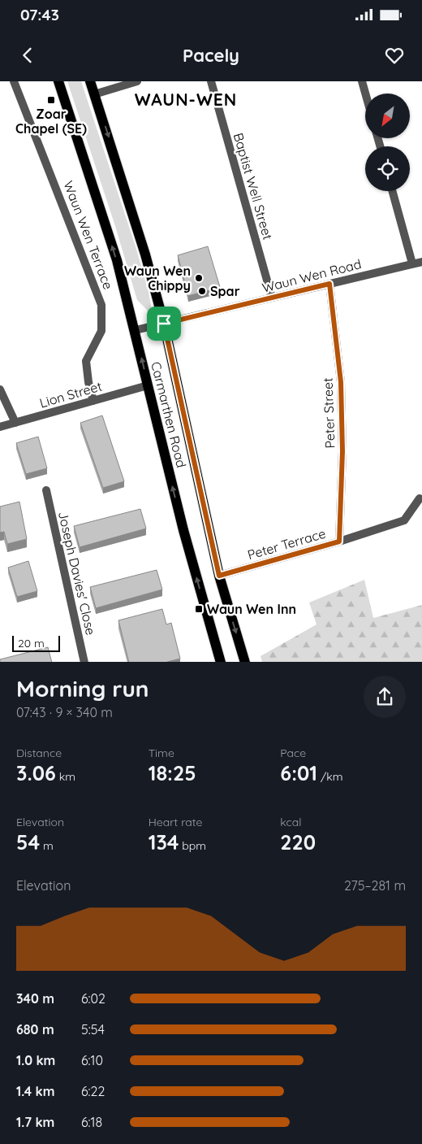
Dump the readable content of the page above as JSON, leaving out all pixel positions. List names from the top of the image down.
{
  "streets": {
    "main road": ["Carmarthen Road"],
    "street": [
      "Baptist Well Street",
      "Waun Wen Terrace",
      "Waun Wen Road",
      "Lion Street",
      "Peter Street",
      "Peter Terrace",
      "Joseph Davies' Close"
    ]
  },
  "crossings": [
    ["Baptist Well Street", "Waun Wen Road"],
    ["Waun Wen Terrace", "Lion Street"],
    ["Waun Wen Road", "Peter Street"],
    ["Waun Wen Road", "Carmarthen Road"],
    ["Lion Street", "Carmarthen Road"],
    ["Peter Street", "Peter Terrace"],
    ["Carmarthen Road", "Peter Terrace"]
  ],
  "districts": ["WAUN-WEN"],
  "places": {
    "transit": ["Zoar Chapel (SE)", "Waun Wen Inn"],
    "other": ["Waun Wen Chippy", "Spar"]
  },
  "scale_bar": "20 m",
  "north": "bottom left",
  "page": {
    "status": "07:43",
    "header": "Pacely",
    "scale": "20 m",
    "heading": ["Morning run", "07:43 · 9 × 340 m"],
    "stats": [
      ["Distance", "3.06 km"],
      ["Time", "18:25"],
      ["Pace", "6:01 /km"],
      ["Elevation", "54 m"],
      ["Heart rate", "134 bpm"],
      ["kcal", "220"]
    ],
    "chart": ["Elevation", "275–281 m"],
    "list": [
      {
        "name": "340 m",
        "note": "6:02"
      },
      {
        "name": "680 m",
        "note": "5:54"
      },
      {
        "name": "1.0 km",
        "note": "6:10"
      },
      {
        "name": "1.4 km",
        "note": "6:22"
      },
      {
        "name": "1.7 km",
        "note": "6:18"
      }
    ]
  }
}
